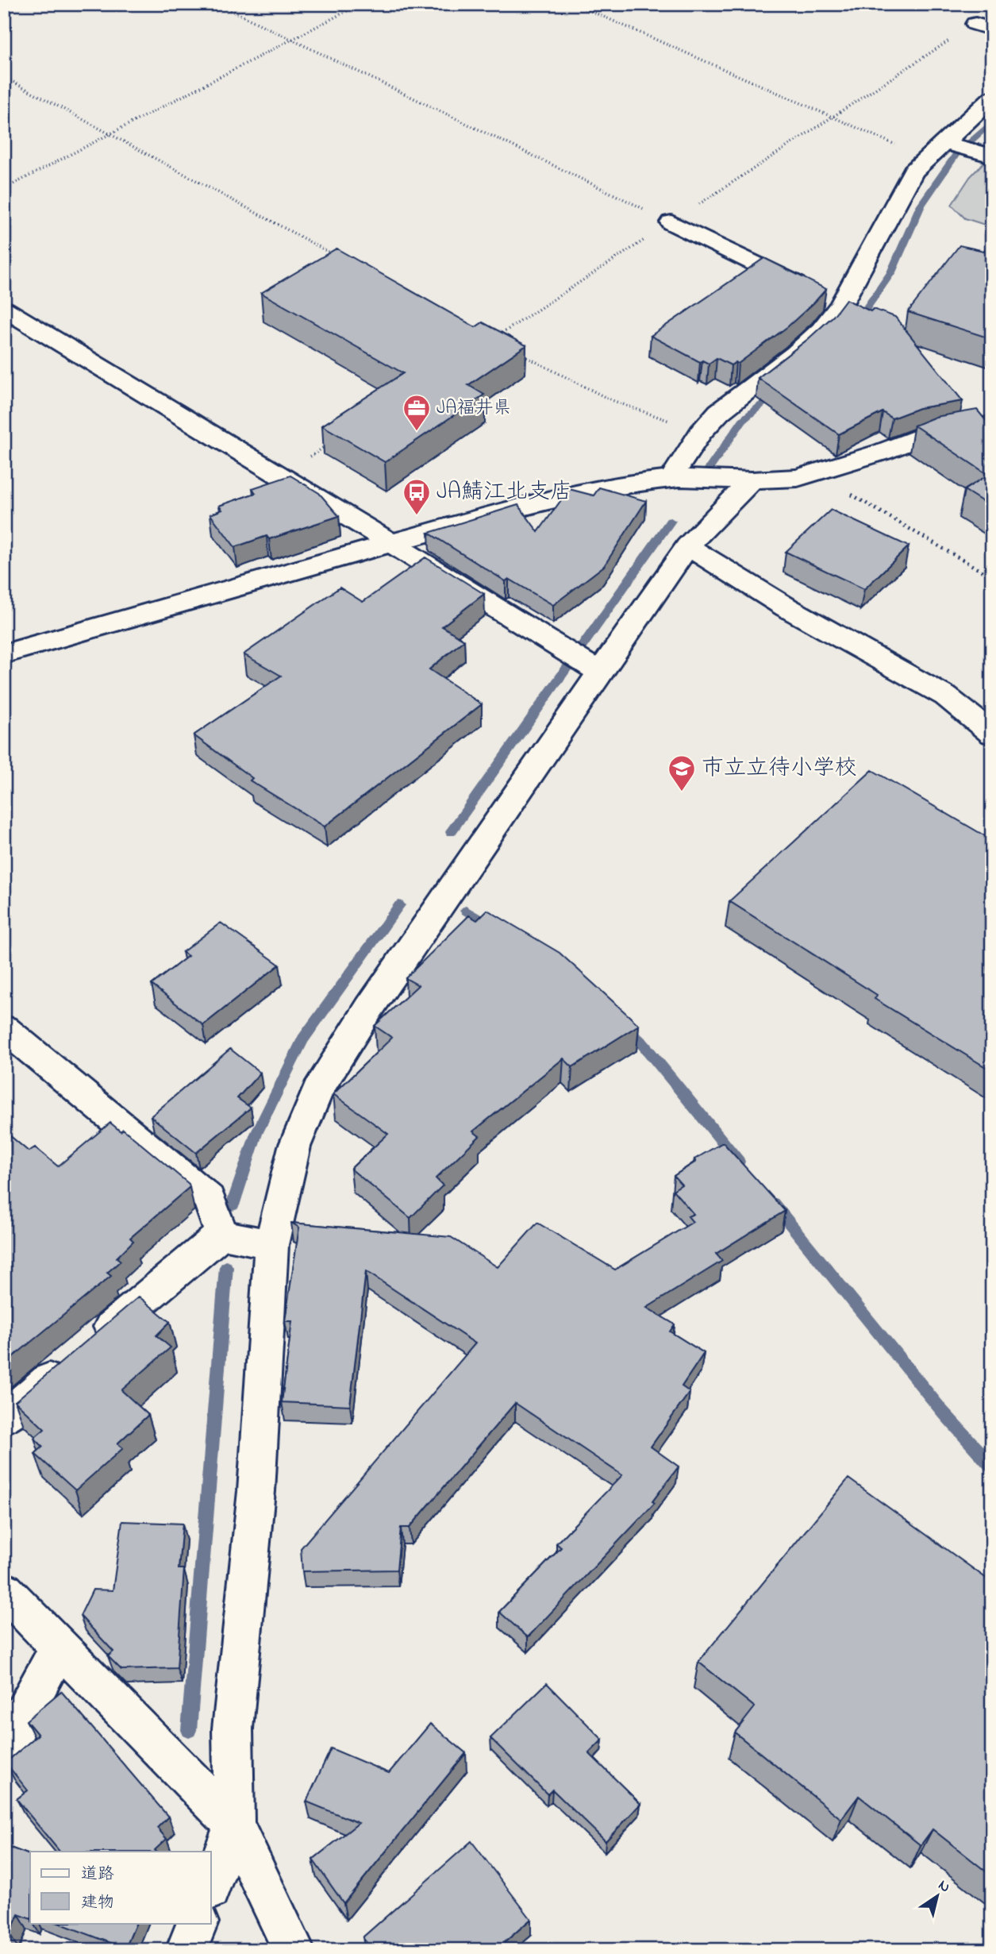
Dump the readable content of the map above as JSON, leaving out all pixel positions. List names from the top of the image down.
{
  "places": {
    "office": ["JA福井県"],
    "bus stop": ["JA鯖江北支店"],
    "school or university": ["市立立待小学校"]
  },
  "legend": ["道路", "建物"],
  "north": "top right"
}
